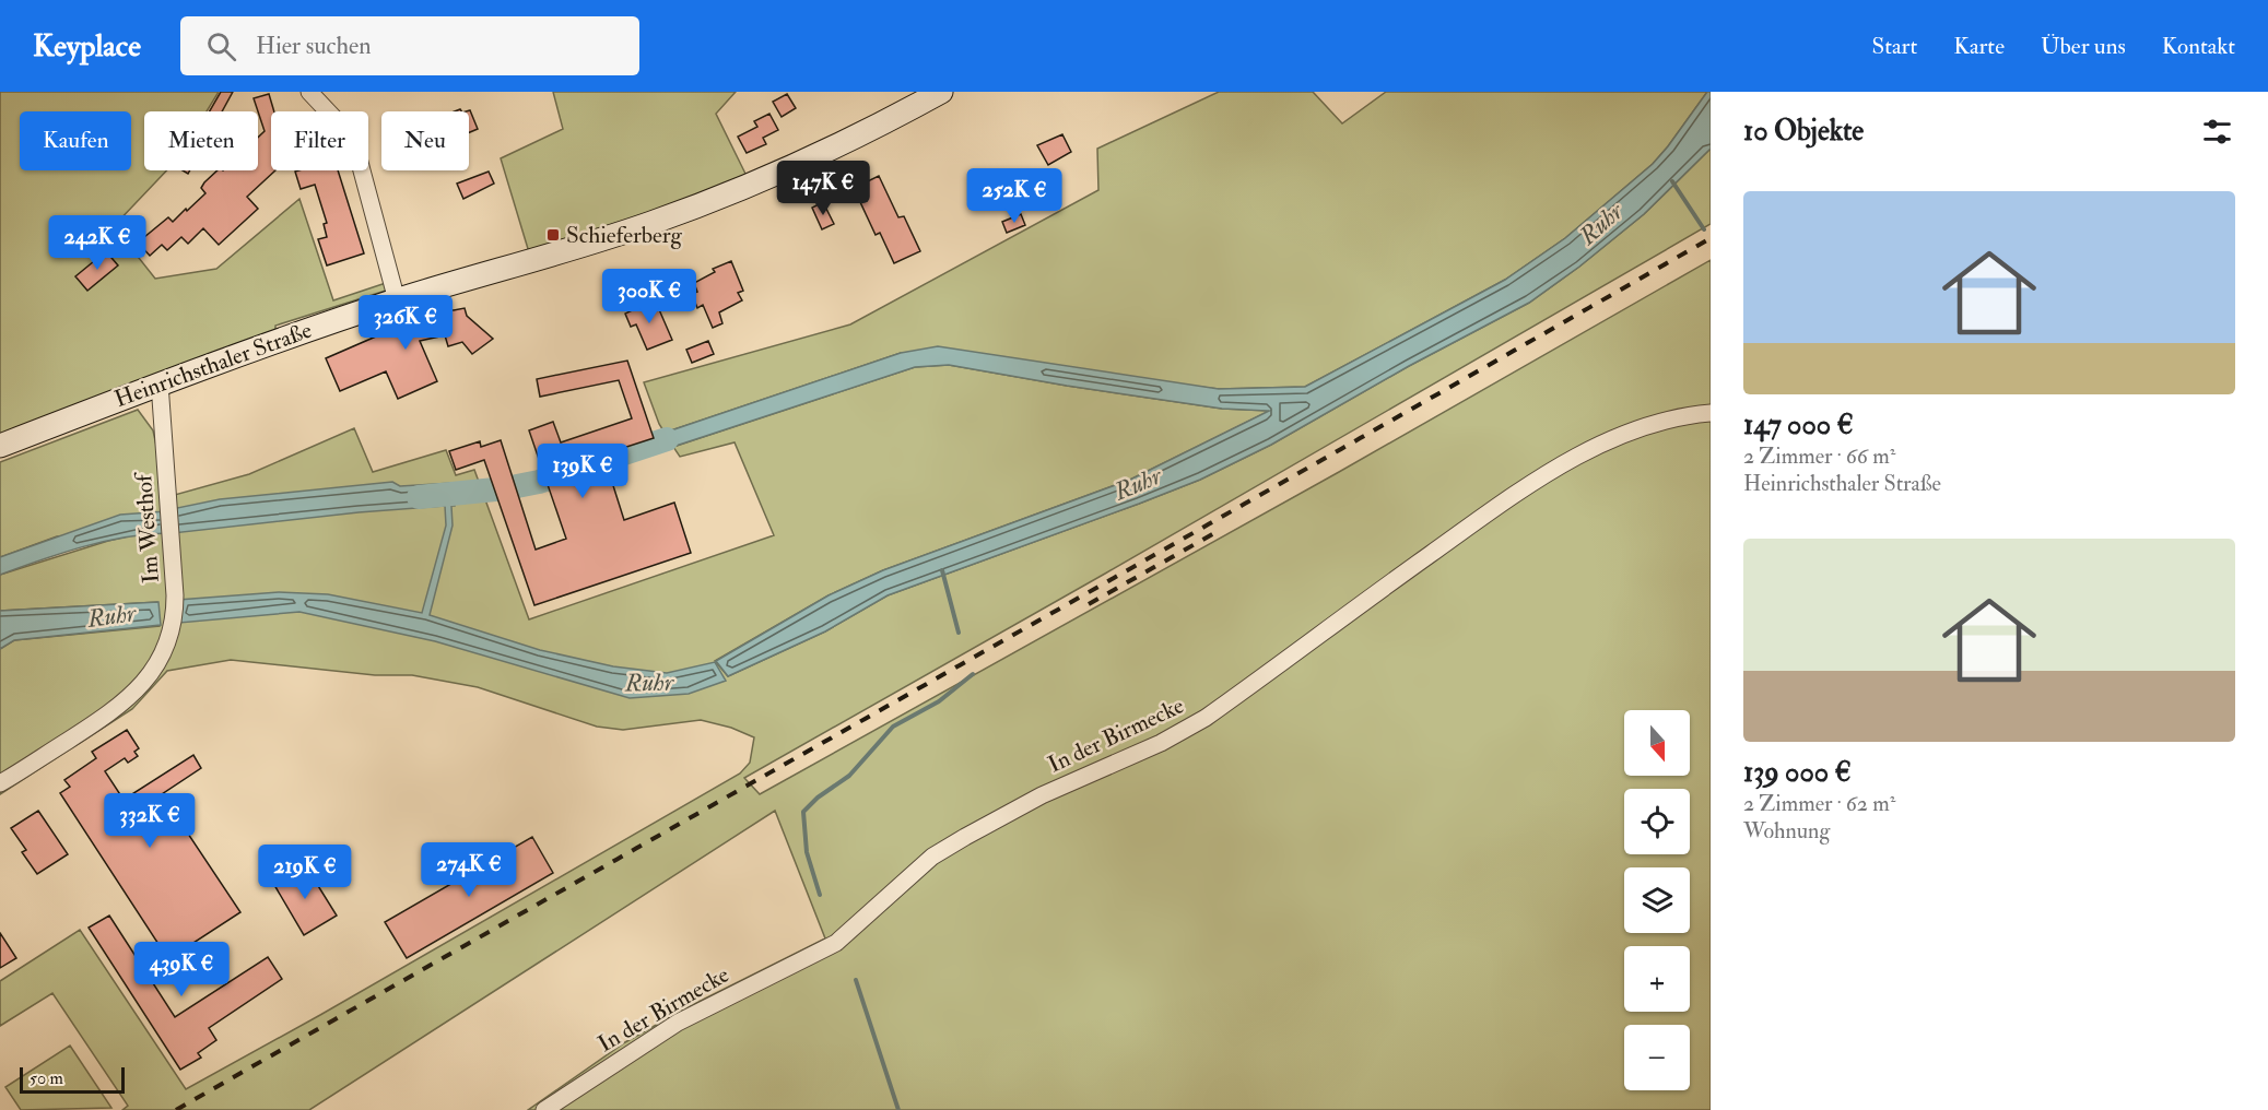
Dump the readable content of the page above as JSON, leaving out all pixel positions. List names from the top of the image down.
{
  "streets": {
    "main road": ["Heinrichsthaler Straße"],
    "street": ["Im Westhof", "In der Birmecke"]
  },
  "crossings": [
    ["Heinrichsthaler Straße", "Im Westhof"]
  ],
  "water": ["Ruhr"],
  "places": {
    "transit": ["Schieferberg"]
  },
  "scale_bar": "50 m",
  "north": "bottom",
  "page": {
    "header": "Keyplace",
    "search": "Hier suchen",
    "nav": [
      "Start",
      "Karte",
      "Über uns",
      "Kontakt"
    ],
    "heading": "10 Objekte",
    "chip": [
      "Kaufen",
      "Mieten",
      "Filter",
      "Neu"
    ],
    "price": [
      "147K €",
      "252K €",
      "242K €",
      "300K €",
      "326K €",
      "139K €",
      "332K €",
      "274K €",
      "219K €",
      "439K €"
    ],
    "list": [
      {
        "name": "147 000 €",
        "note": "2 Zimmer · 66 m² · Heinrichsthaler Straße"
      },
      {
        "name": "139 000 €",
        "note": "2 Zimmer · 62 m² · Wohnung"
      }
    ],
    "map_buttons": ["+", "−"],
    "scale": "50 m"
  }
}
